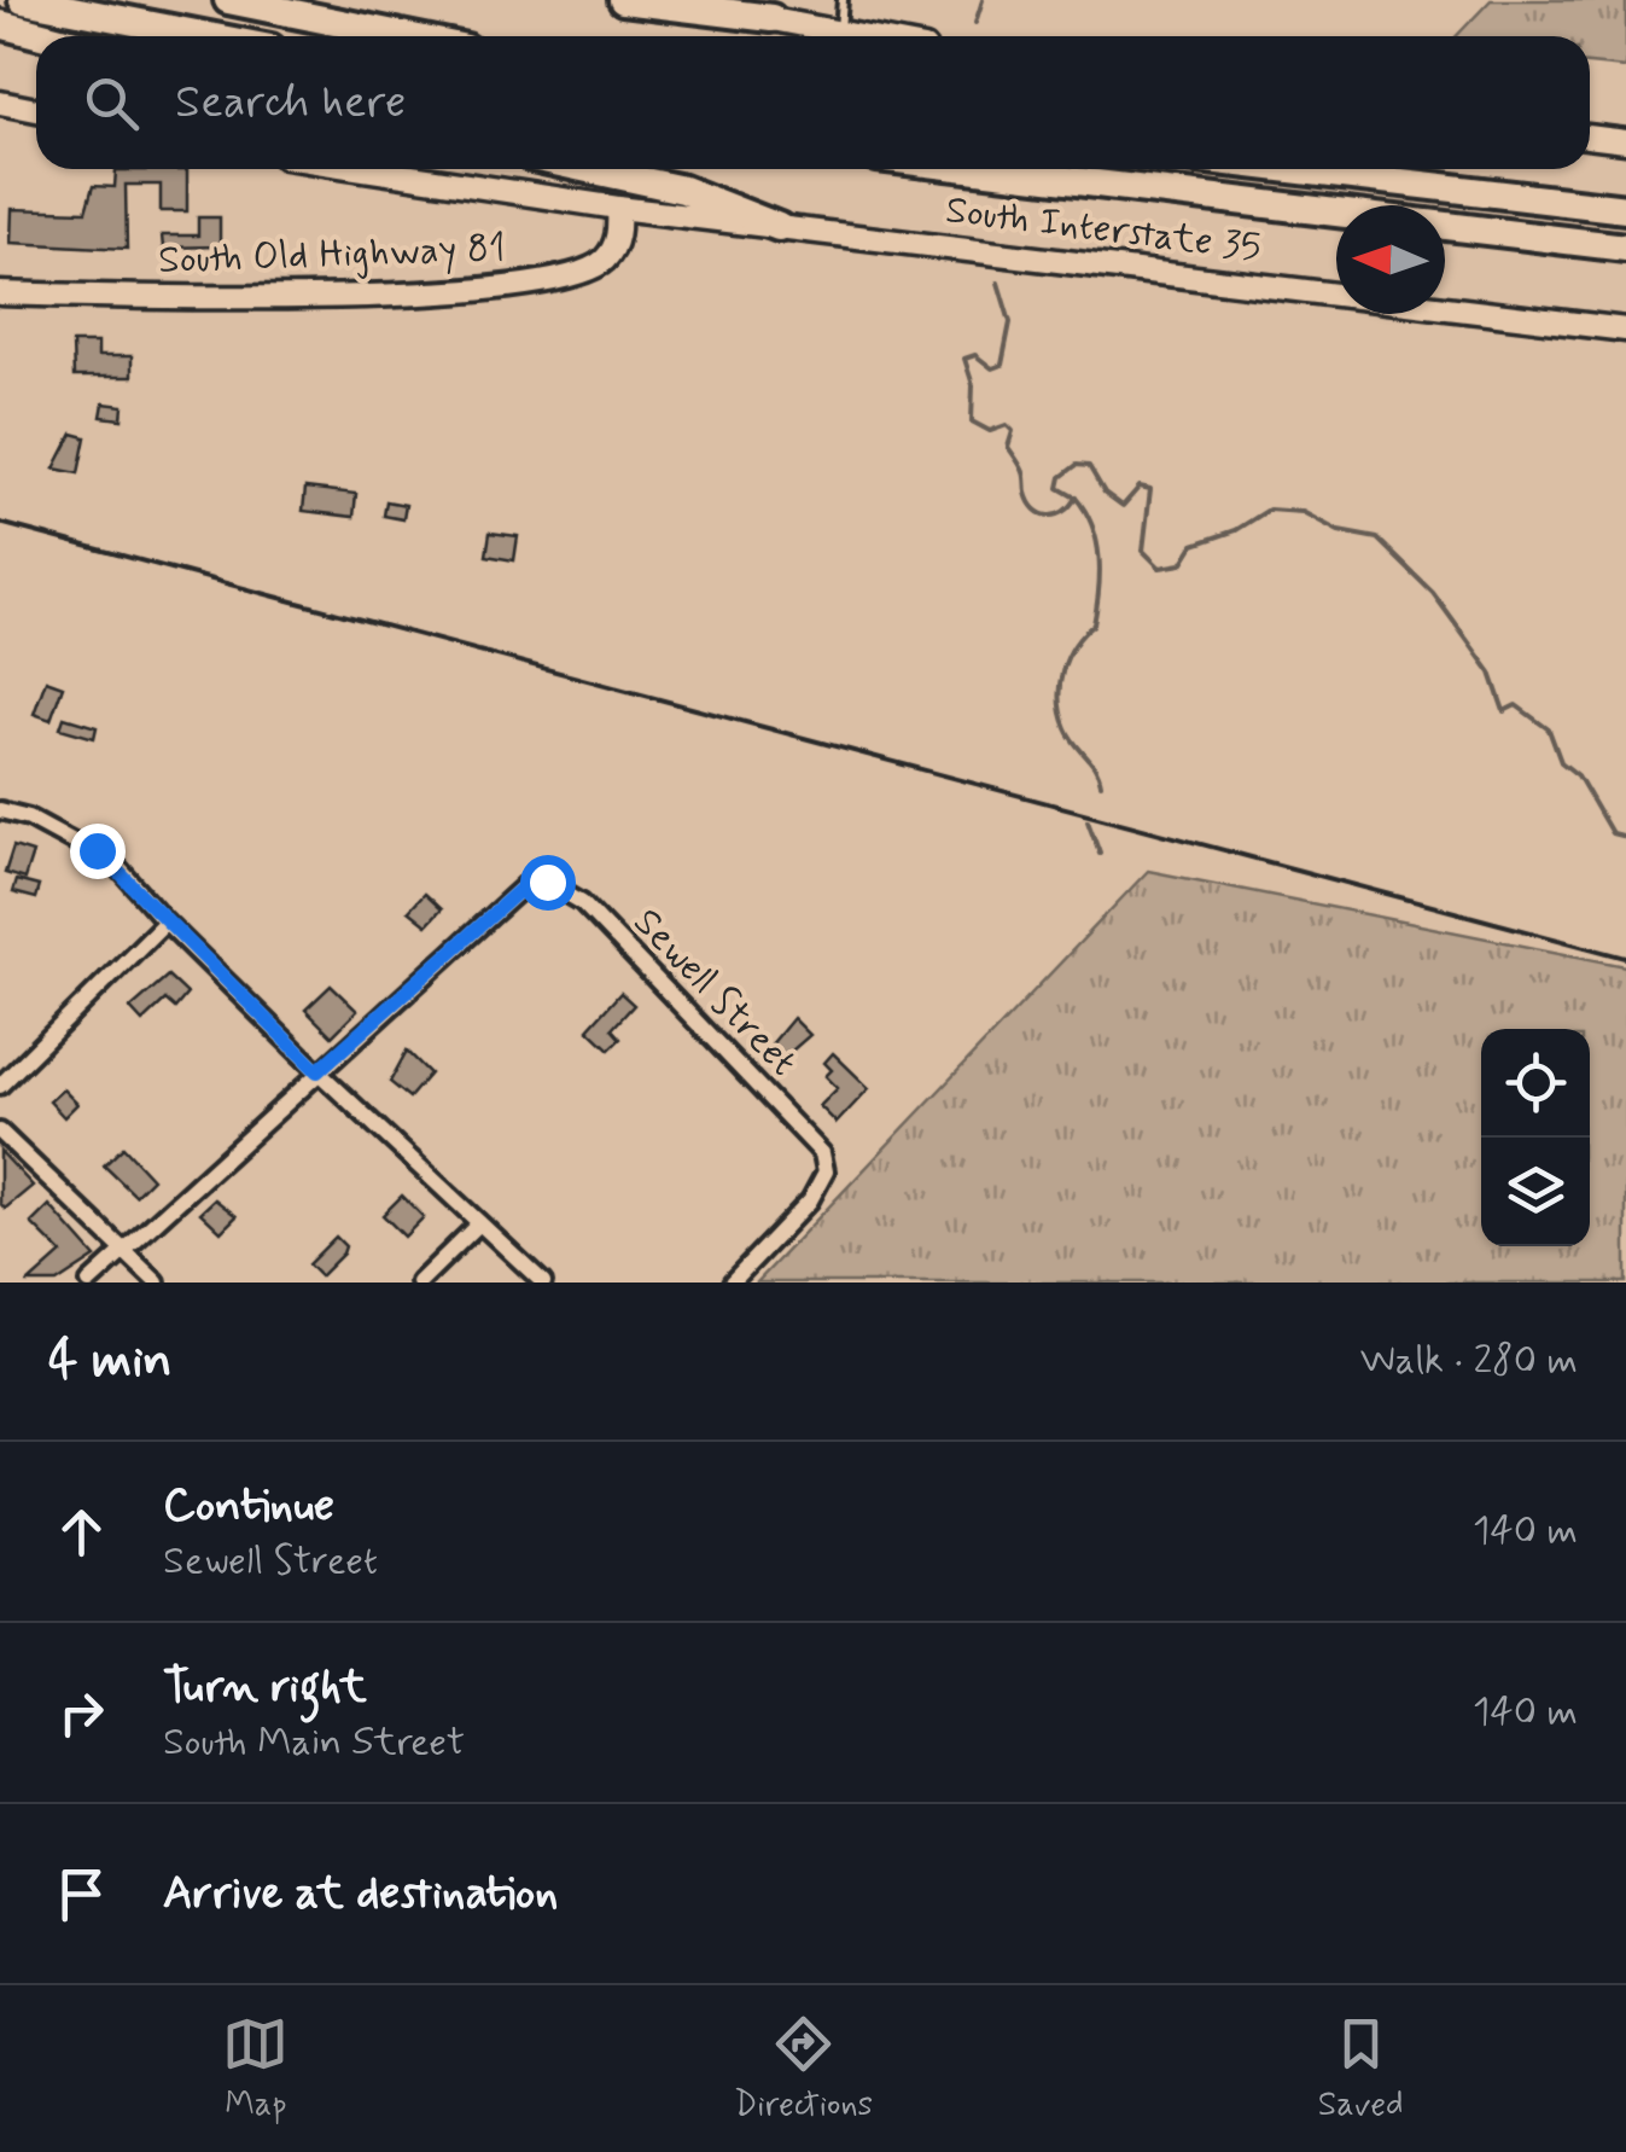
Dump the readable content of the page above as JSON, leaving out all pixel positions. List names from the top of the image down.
{
  "streets": {
    "main road": ["South Interstate 35", "South Old Highway 81"],
    "street": ["Sewell Street"]
  },
  "crossings": [
    ["South Interstate 35", "South Old Highway 81"]
  ],
  "north": "left",
  "page": {
    "search": "Search here",
    "heading": ["4 min", "Walk · 280 m"],
    "list": [
      ["Continue", "Sewell Street", "140 m"],
      ["Turn right", "South Main Street", "140 m"],
      "Arrive at destination"
    ],
    "nav": ["Map", "Directions", "Saved"]
  }
}
